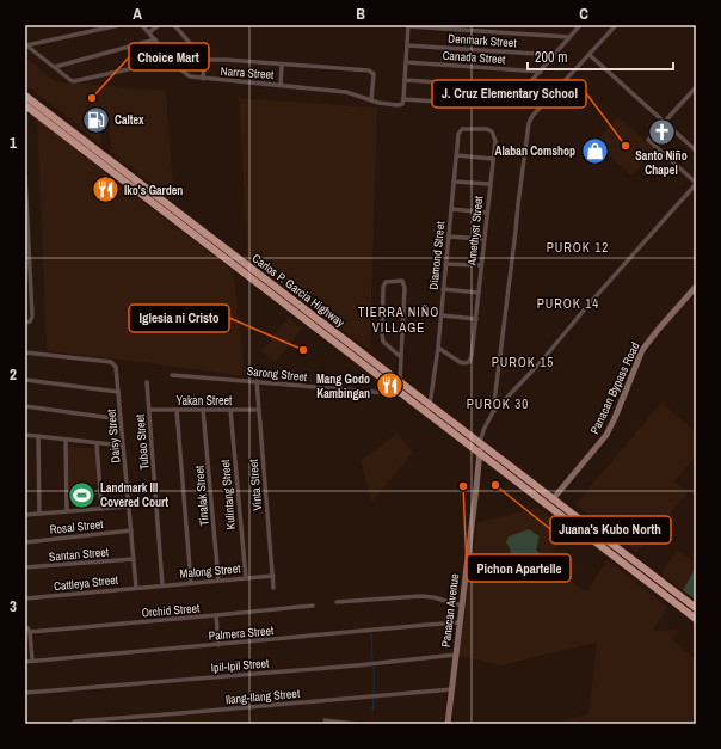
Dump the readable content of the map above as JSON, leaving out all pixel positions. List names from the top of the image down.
{
  "streets": {
    "highway": ["Carlos P. Garcia Highway"],
    "street": [
      "Denmark Street",
      "Canada Street",
      "Narra Street",
      "Amethyst Street",
      "Diamond Street",
      "Sarong Street",
      "Panacan Bypass Road",
      "Yakan Street",
      "Daisy Street",
      "Tubao Street",
      "Vinta Street",
      "Kulintang Street",
      "Tinalak Street",
      "Rosal Street",
      "Santan Street",
      "Malong Street",
      "Cattleya Street",
      "Orchid Street",
      "Panacan Avenue",
      "Palmera Street",
      "Ipil-Ipil Street",
      "Ilang-Ilang Street"
    ]
  },
  "crossings": [
    ["Amethyst Street", "Diamond Street"],
    ["Diamond Street", "Carlos P. Garcia Highway"],
    ["Carlos P. Garcia Highway", "Sarong Street"],
    ["Carlos P. Garcia Highway", "Panacan Bypass Road"],
    ["Carlos P. Garcia Highway", "Panacan Avenue"],
    ["Sarong Street", "Vinta Street"],
    ["Yakan Street", "Tubao Street"],
    ["Yakan Street", "Vinta Street"],
    ["Yakan Street", "Kulintang Street"],
    ["Yakan Street", "Tinalak Street"],
    ["Daisy Street", "Rosal Street"],
    ["Daisy Street", "Santan Street"],
    ["Daisy Street", "Cattleya Street"],
    ["Tubao Street", "Malong Street"],
    ["Vinta Street", "Malong Street"],
    ["Kulintang Street", "Malong Street"],
    ["Tinalak Street", "Malong Street"],
    ["Malong Street", "Cattleya Street"],
    ["Panacan Avenue", "Palmera Street"],
    ["Panacan Avenue", "Ipil-Ipil Street"],
    ["Panacan Avenue", "Ilang-Ilang Street"]
  ],
  "districts": [
    "PUROK 12",
    "PUROK 14",
    "TIERRA NIÑO VILLAGE",
    "PUROK 15",
    "PUROK 30"
  ],
  "places": {
    "other": [
      "Choice Mart",
      "J. Cruz Elementary School",
      "Iglesia ni Cristo",
      "Juana's Kubo North",
      "Pichon Apartelle"
    ],
    "fuel station": ["Caltex"],
    "church": ["Santo Niño Chapel"],
    "shop": ["Alaban Comshop"],
    "restaurant": ["Iko's Garden", "Mang Godo Kambingan"],
    "sports": ["Landmark III Covered Court"]
  },
  "scale_bar": "200 m",
  "grid": {
    "columns": ["A", "B", "C"],
    "rows": ["1", "2", "3"]
  }
}
